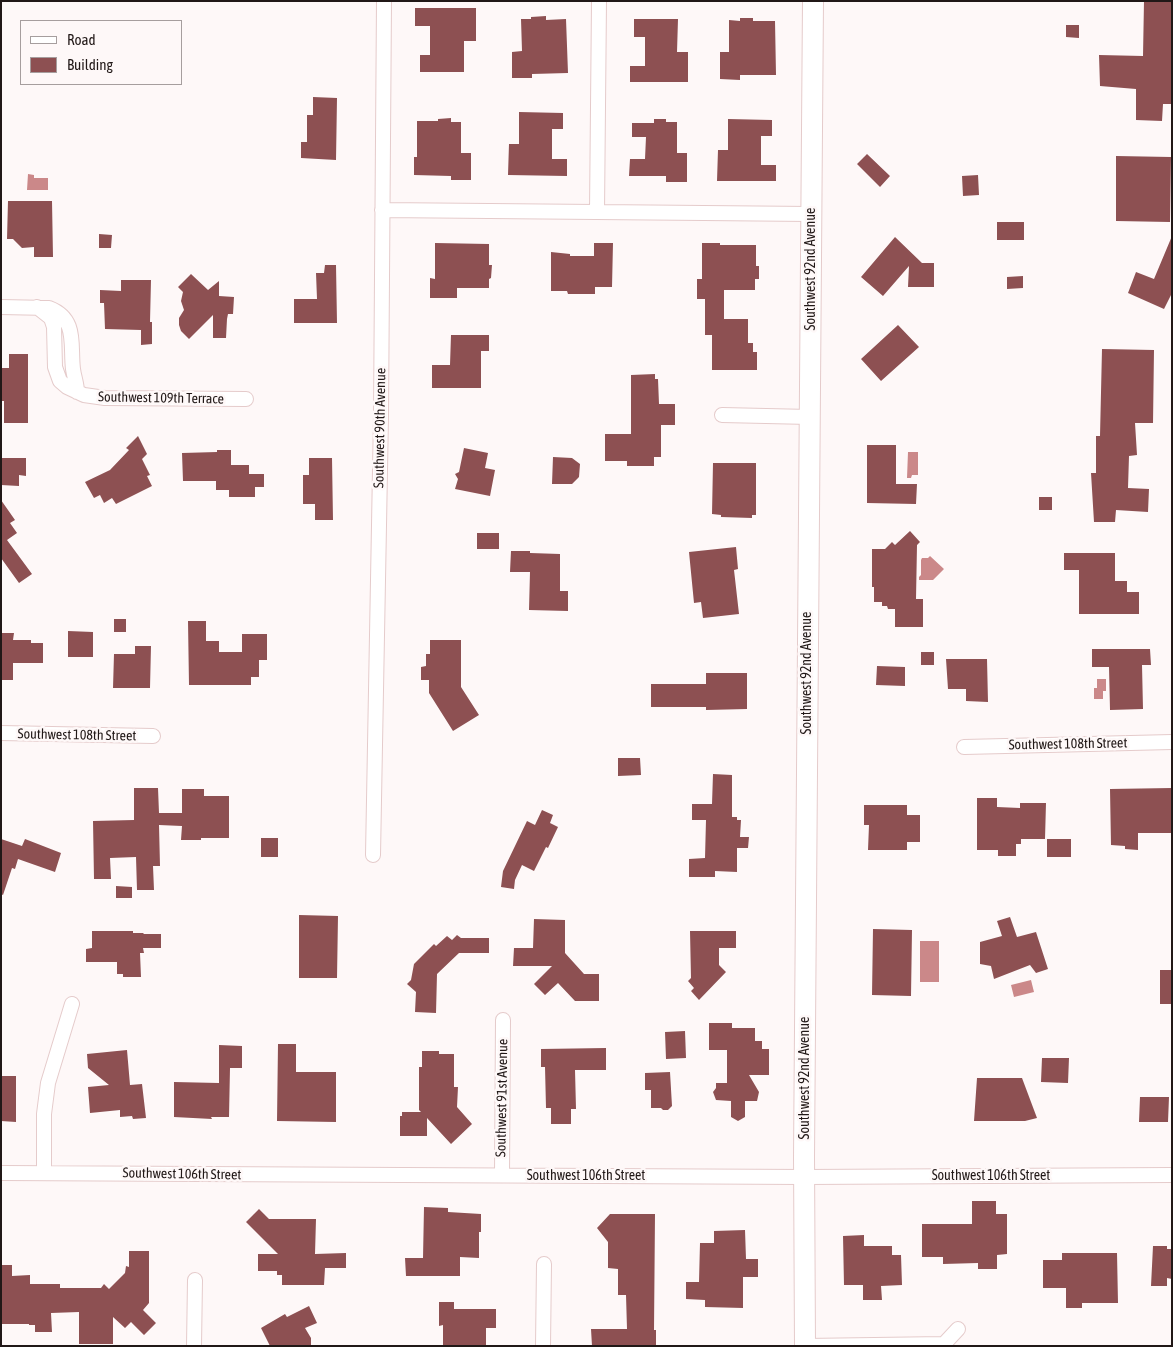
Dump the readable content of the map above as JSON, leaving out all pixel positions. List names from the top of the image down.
{
  "streets": {
    "street": [
      "Southwest 92nd Avenue",
      "Southwest 109th Terrace",
      "Southwest 90th Avenue",
      "Southwest 108th Street",
      "Southwest 91st Avenue",
      "Southwest 106th Street"
    ]
  },
  "crossings": [
    ["Southwest 92nd Avenue", "Southwest 106th Street"],
    ["Southwest 91st Avenue", "Southwest 106th Street"]
  ],
  "legend": ["Road", "Building"]
}
